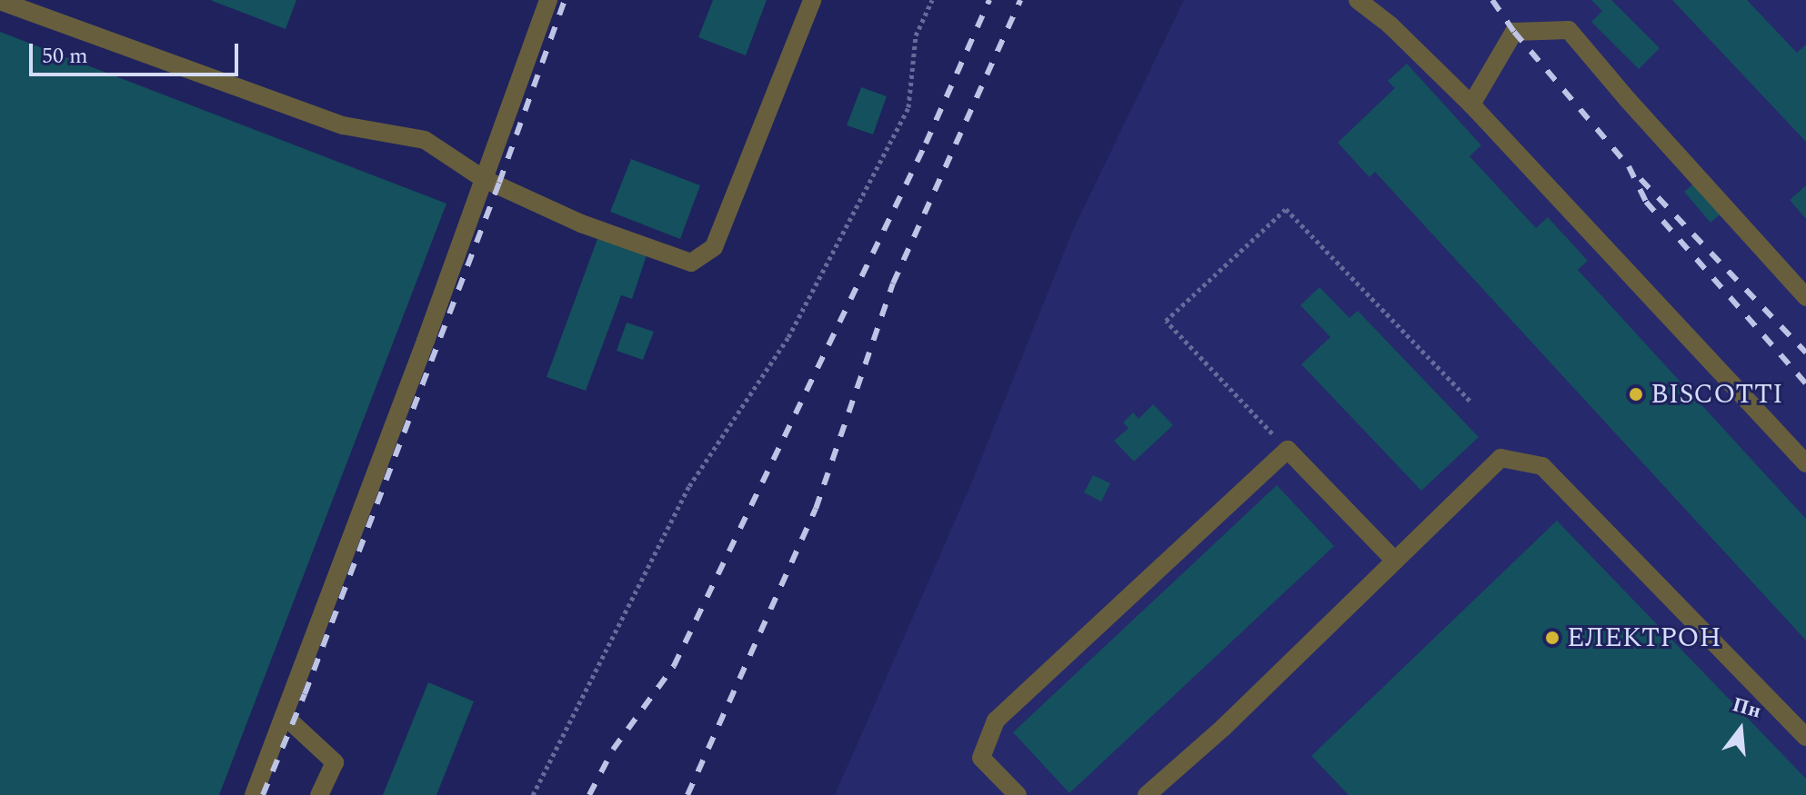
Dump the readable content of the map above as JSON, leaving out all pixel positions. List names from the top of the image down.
{
  "places": ["BISCOTTI", "ЕЛЕКТРОН"],
  "scale_bar": "50 m",
  "north": "top"
}
